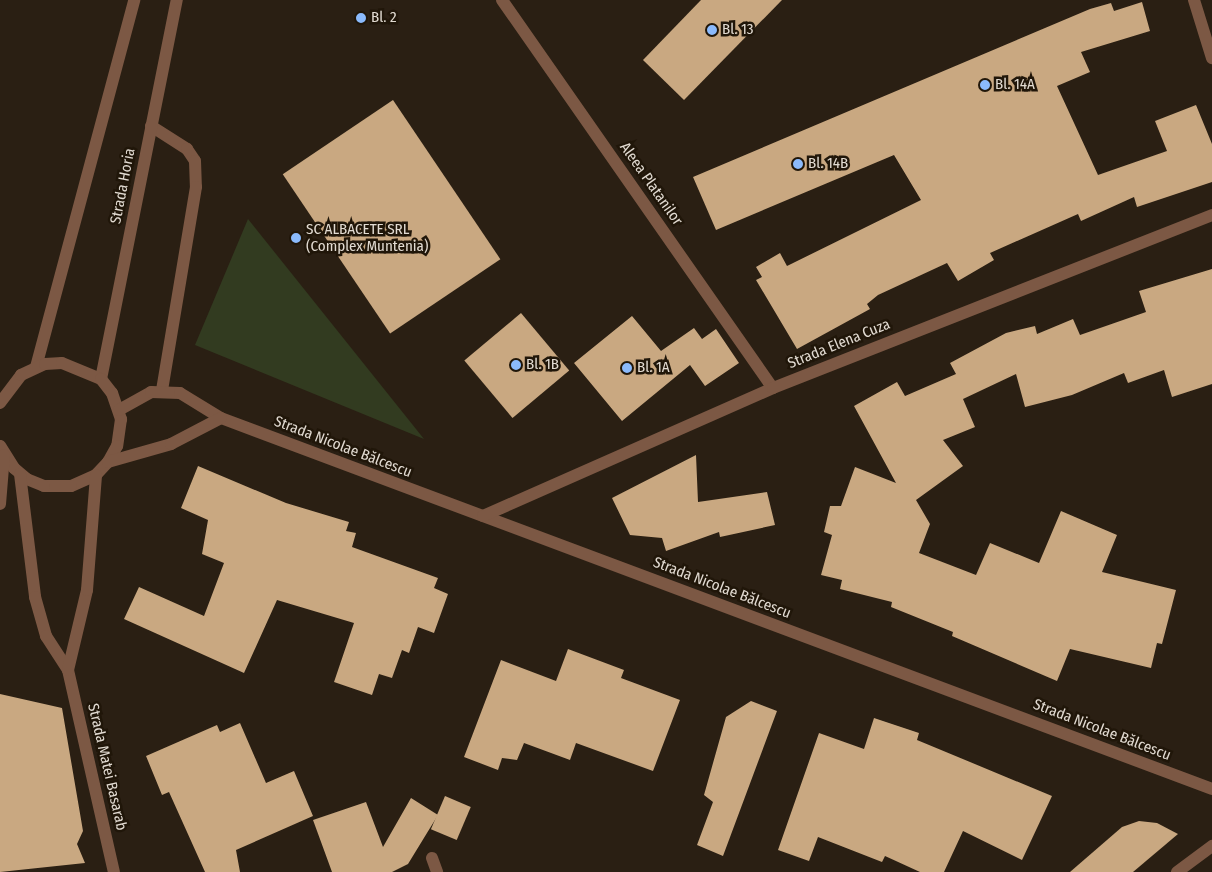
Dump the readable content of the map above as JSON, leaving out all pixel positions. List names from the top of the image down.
{
  "streets": {
    "street": [
      "Aleea Platanilor",
      "Strada Horia",
      "Strada Elena Cuza",
      "Strada Nicolae Bălcescu",
      "Strada Matei Basarab"
    ]
  },
  "crossings": [
    ["Aleea Platanilor", "Strada Elena Cuza"],
    ["Strada Elena Cuza", "Strada Nicolae Bălcescu"]
  ],
  "places": [
    "Bl. 2",
    "Bl. 13",
    "Bl. 14A",
    "Bl. 14B",
    "SC ALBACETE SRL (Complex Muntenia)",
    "Bl. 1B",
    "Bl. 1A"
  ]
}
